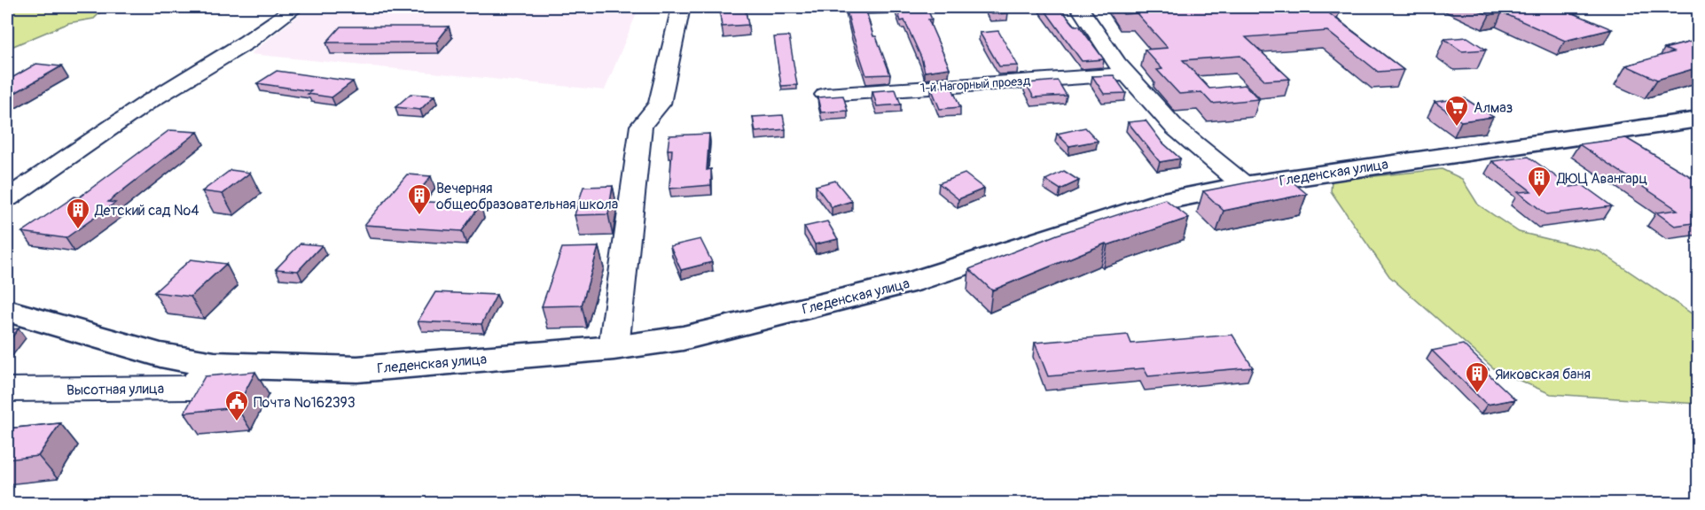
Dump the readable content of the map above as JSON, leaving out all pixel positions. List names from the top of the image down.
{
  "streets": {
    "main road": ["Гледенская улица"],
    "street": ["1-й Нагорный проезд", "Высотная улица"]
  },
  "crossings": [
    ["Гледенская улица", "Высотная улица"]
  ],
  "places": {
    "supermarket": ["Алмаз"],
    "building": [
      "ДЮЦ Авангарц",
      "Вечерняя общеобразовательная школа",
      "Детский сад №4",
      "Яиковская баня"
    ],
    "public building": ["Почта №162393"]
  }
}
